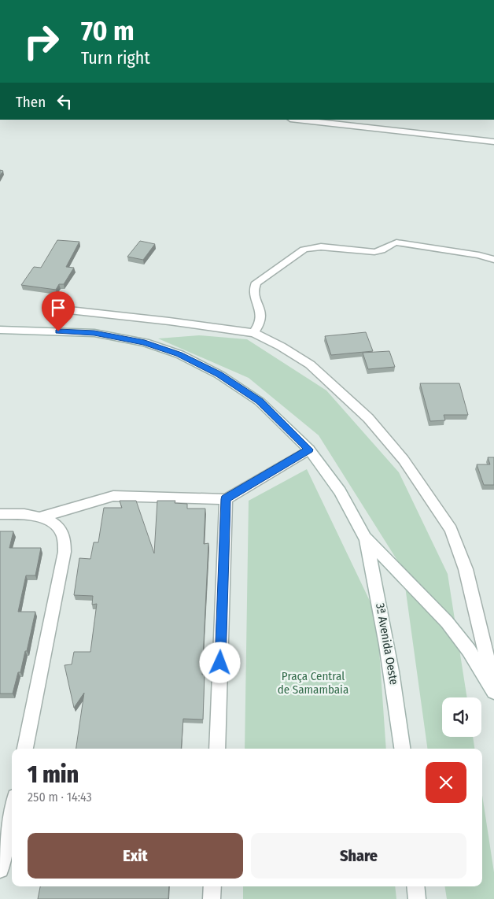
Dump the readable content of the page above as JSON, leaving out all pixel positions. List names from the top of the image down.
{
  "streets": {
    "street": ["3ª Avenida Oeste"]
  },
  "parks": ["Praça Central de Samambaia"],
  "page": {
    "turn": ["70 m", "Turn right"],
    "then": "Then",
    "heading": ["1 min", "250 m · 14:43"],
    "buttons": ["Exit", "Share"]
  }
}
